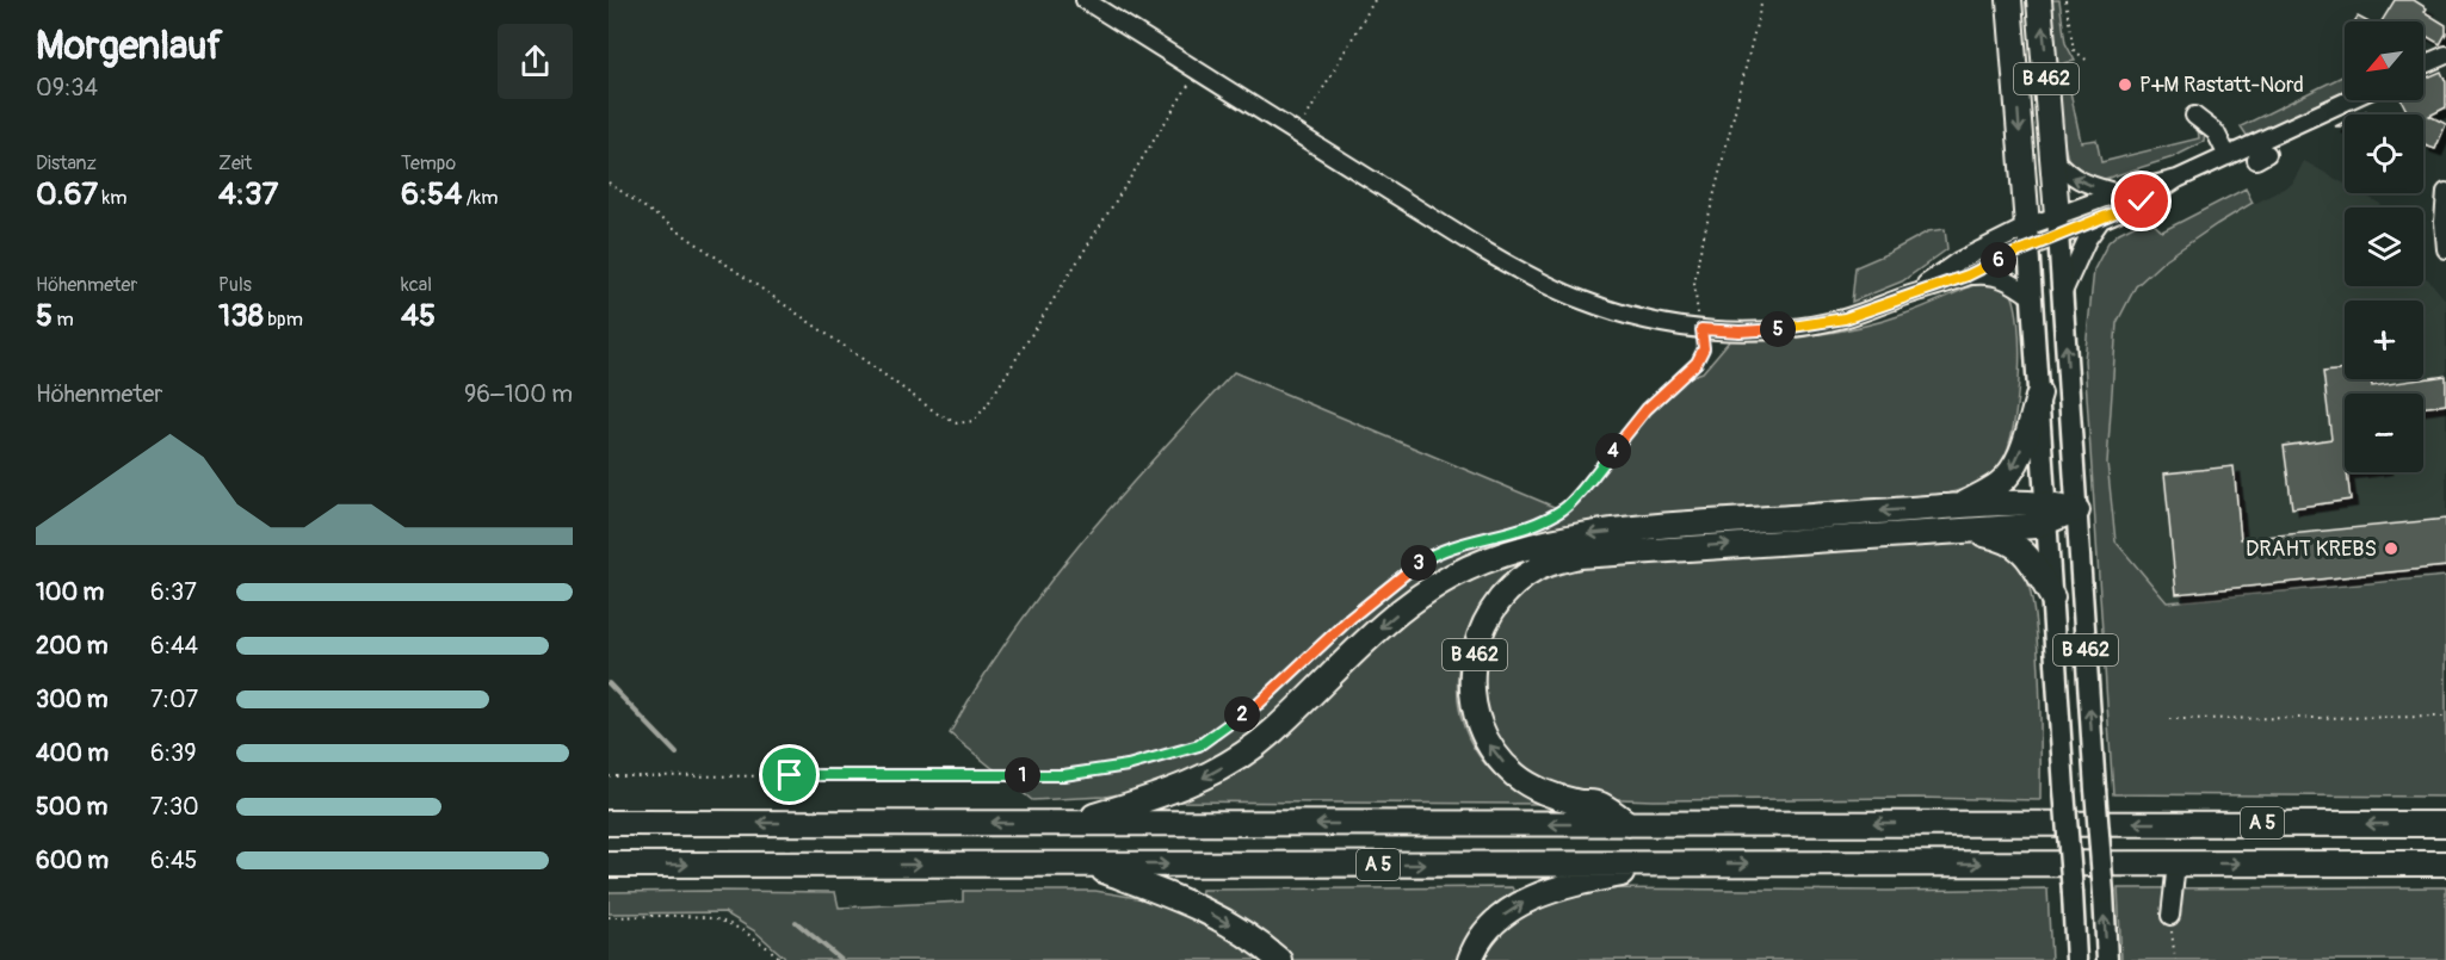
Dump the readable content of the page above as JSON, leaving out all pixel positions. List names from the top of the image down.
{
  "streets": {
    "highway": ["B 462", "A 5"]
  },
  "crossings": [
    ["B 462", "A 5"]
  ],
  "places": ["P+M Rastatt-Nord", "DRAHT KREBS"],
  "north": "bottom left",
  "page": {
    "heading": ["Morgenlauf", "09:34"],
    "map_buttons": ["+", "−"],
    "stats": [
      ["Distanz", "0.67 km"],
      ["Zeit", "4:37"],
      ["Tempo", "6:54 /km"],
      ["Höhenmeter", "5 m"],
      ["Puls", "138 bpm"],
      ["kcal", "45"]
    ],
    "pins": [
      "6",
      "5",
      "4",
      "3",
      "2",
      "1"
    ],
    "chart": ["Höhenmeter", "96–100 m"],
    "list": [
      {
        "name": "100 m",
        "note": "6:37"
      },
      {
        "name": "200 m",
        "note": "6:44"
      },
      {
        "name": "300 m",
        "note": "7:07"
      },
      {
        "name": "400 m",
        "note": "6:39"
      },
      {
        "name": "500 m",
        "note": "7:30"
      },
      {
        "name": "600 m",
        "note": "6:45"
      }
    ]
  }
}
